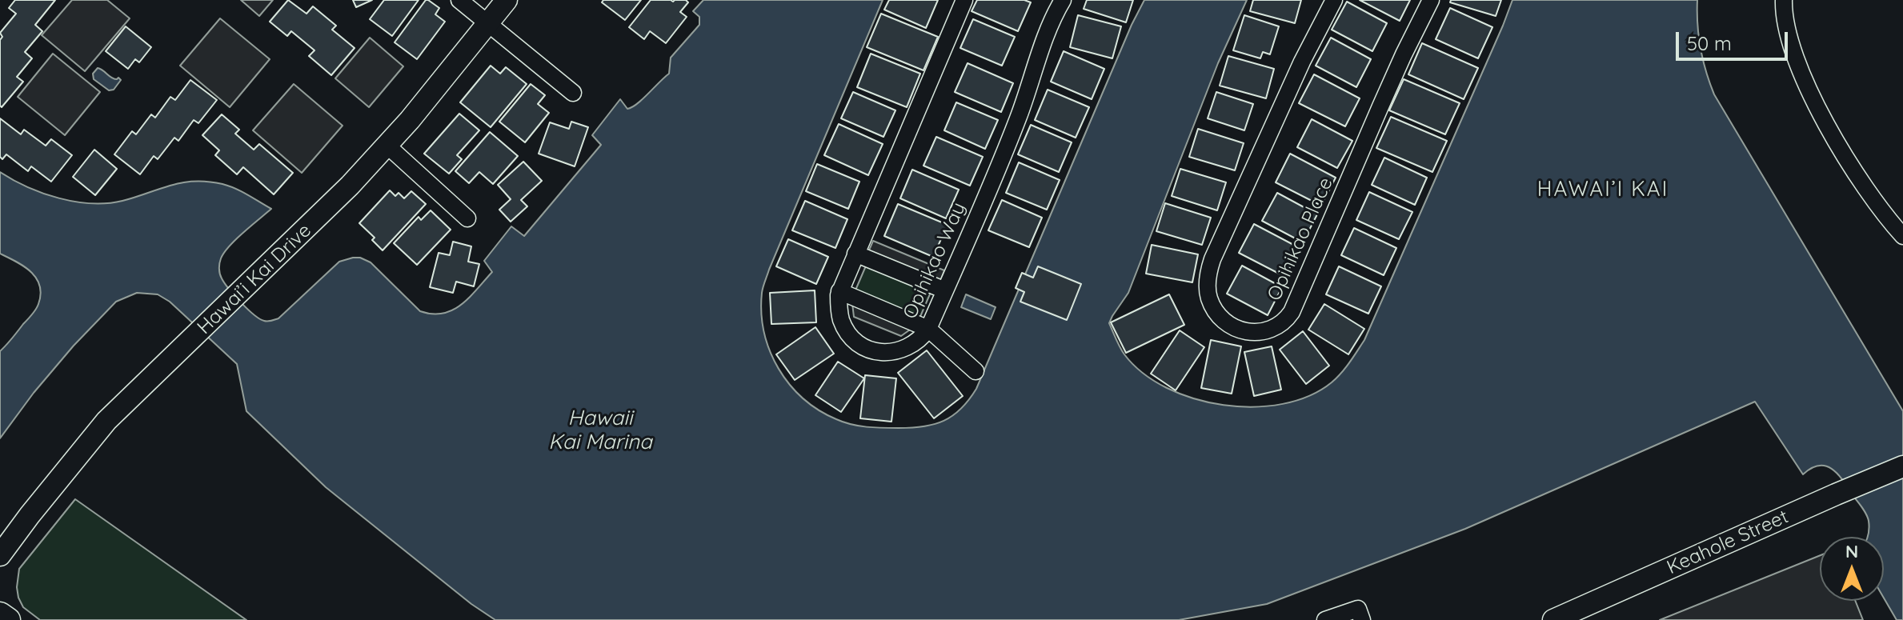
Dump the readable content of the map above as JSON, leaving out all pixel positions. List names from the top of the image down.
{
  "streets": {
    "main road": ["Hawai’i Kai Drive", "Keahole Street"],
    "street": ["Opihikao Place", "Opihikao Way"]
  },
  "districts": ["HAWAI’I KAI"],
  "water": ["Hawaii Kai Marina"],
  "scale_bar": "50 m",
  "north": "top"
}
